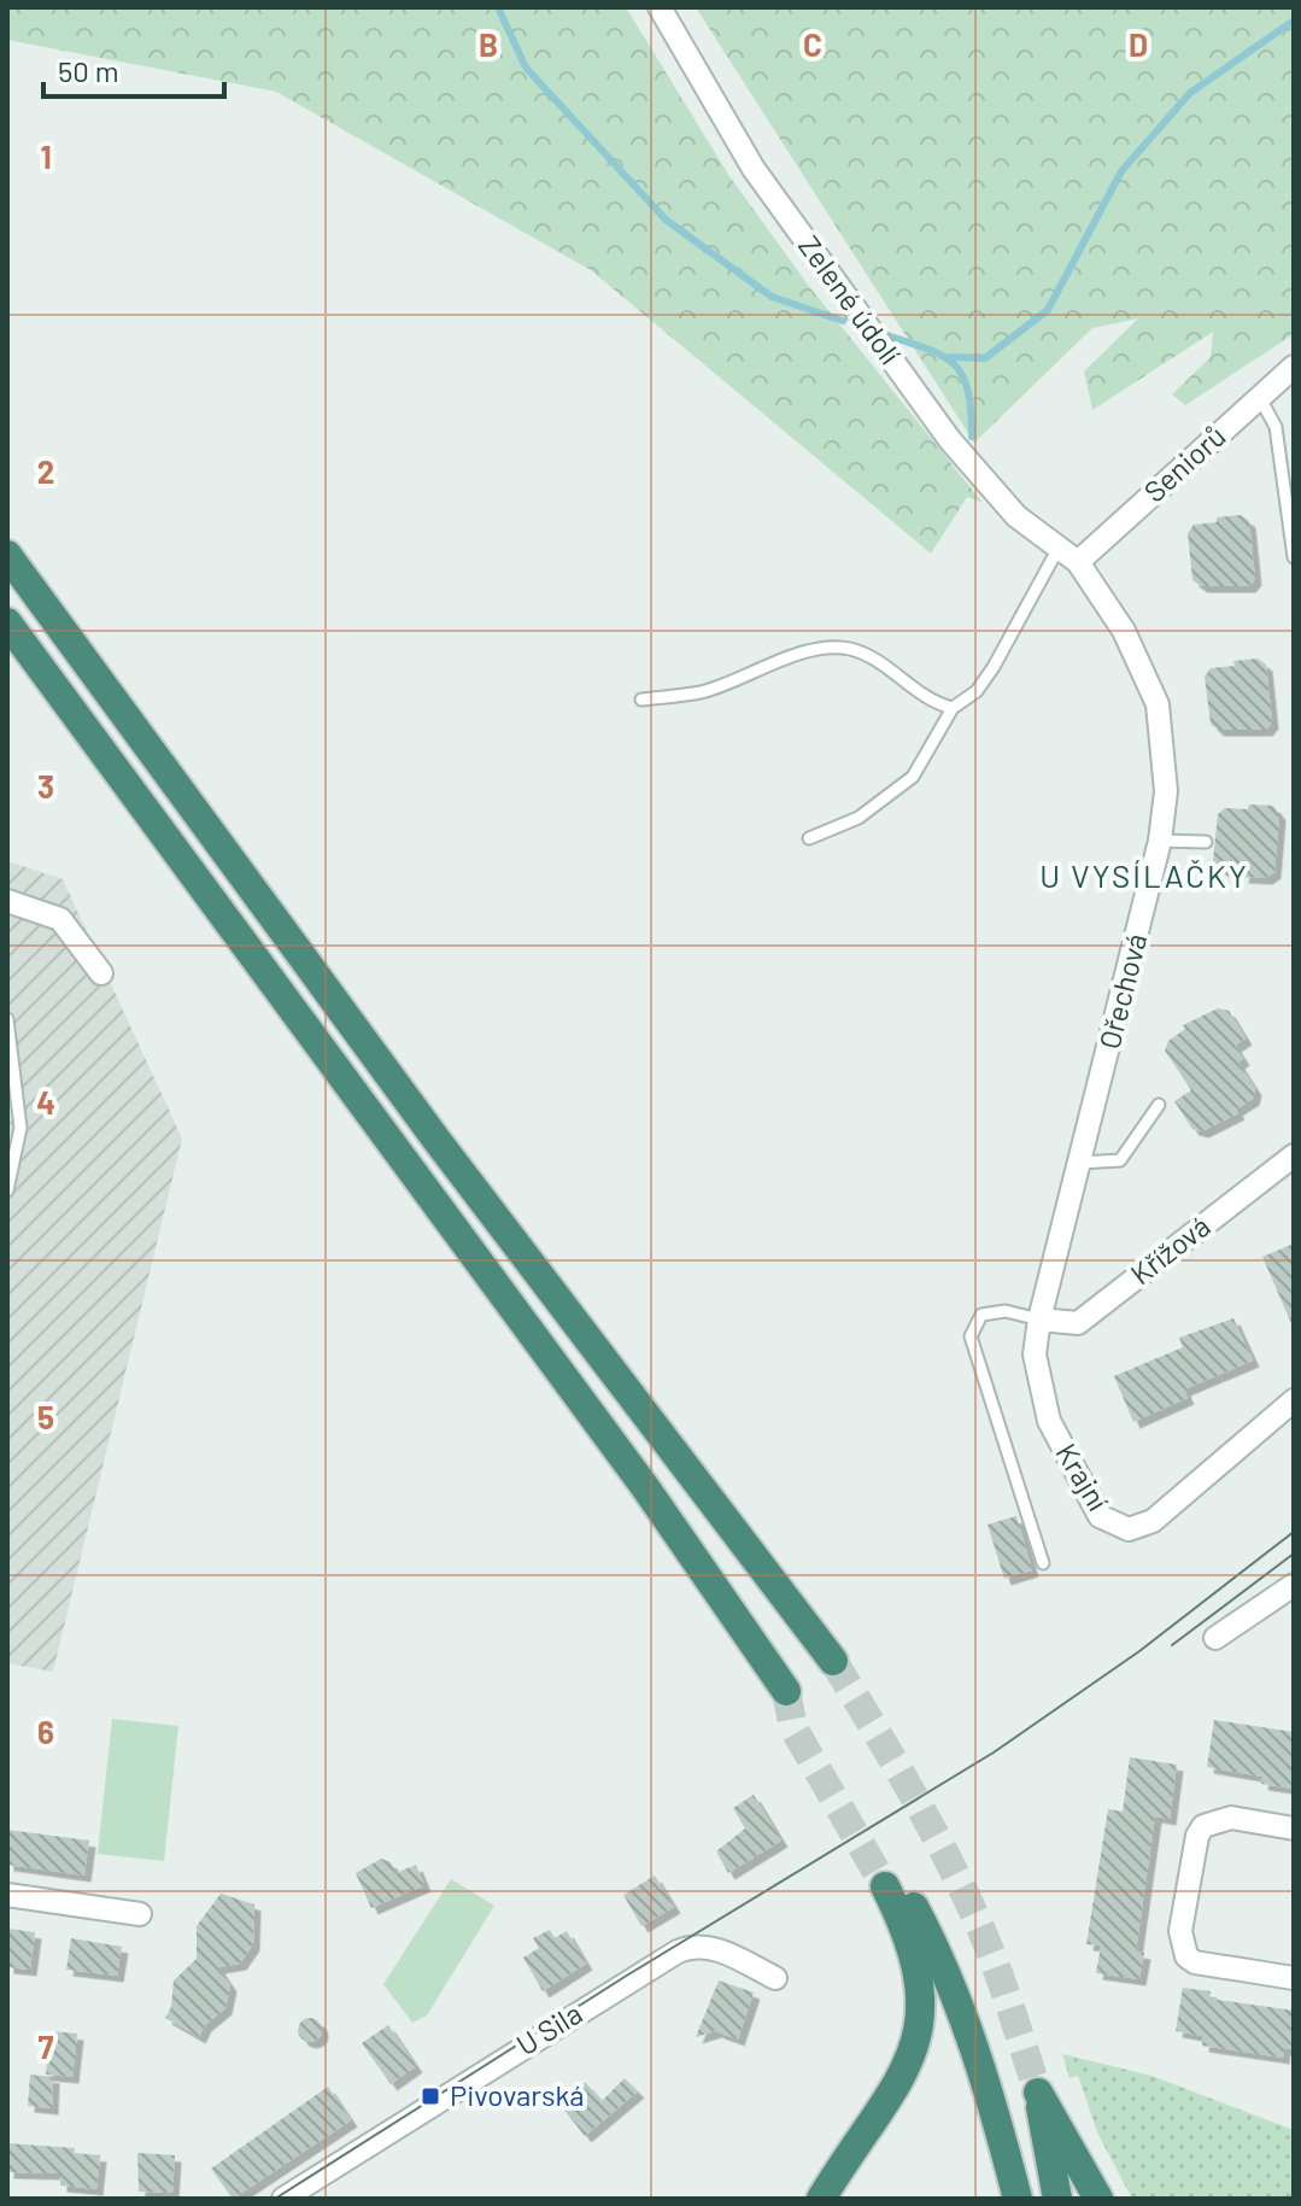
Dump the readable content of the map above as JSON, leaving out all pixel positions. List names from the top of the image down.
{
  "streets": {
    "street": [
      "Zelené údolí",
      "Seniorů",
      "Ořechová",
      "Křížová",
      "Krajní",
      "U Sila"
    ]
  },
  "crossings": [
    ["Zelené údolí", "Seniorů"],
    ["Zelené údolí", "Ořechová"],
    ["Seniorů", "Ořechová"],
    ["Ořechová", "Křížová"],
    ["Ořechová", "Krajní"],
    ["Křížová", "Krajní"]
  ],
  "districts": ["U VYSÍLAČKY"],
  "places": {
    "transit": ["Pivovarská"]
  },
  "scale_bar": "50 m",
  "grid": {
    "columns": ["B", "C", "D"],
    "rows": [
      "1",
      "2",
      "3",
      "4",
      "5",
      "6",
      "7"
    ]
  }
}
